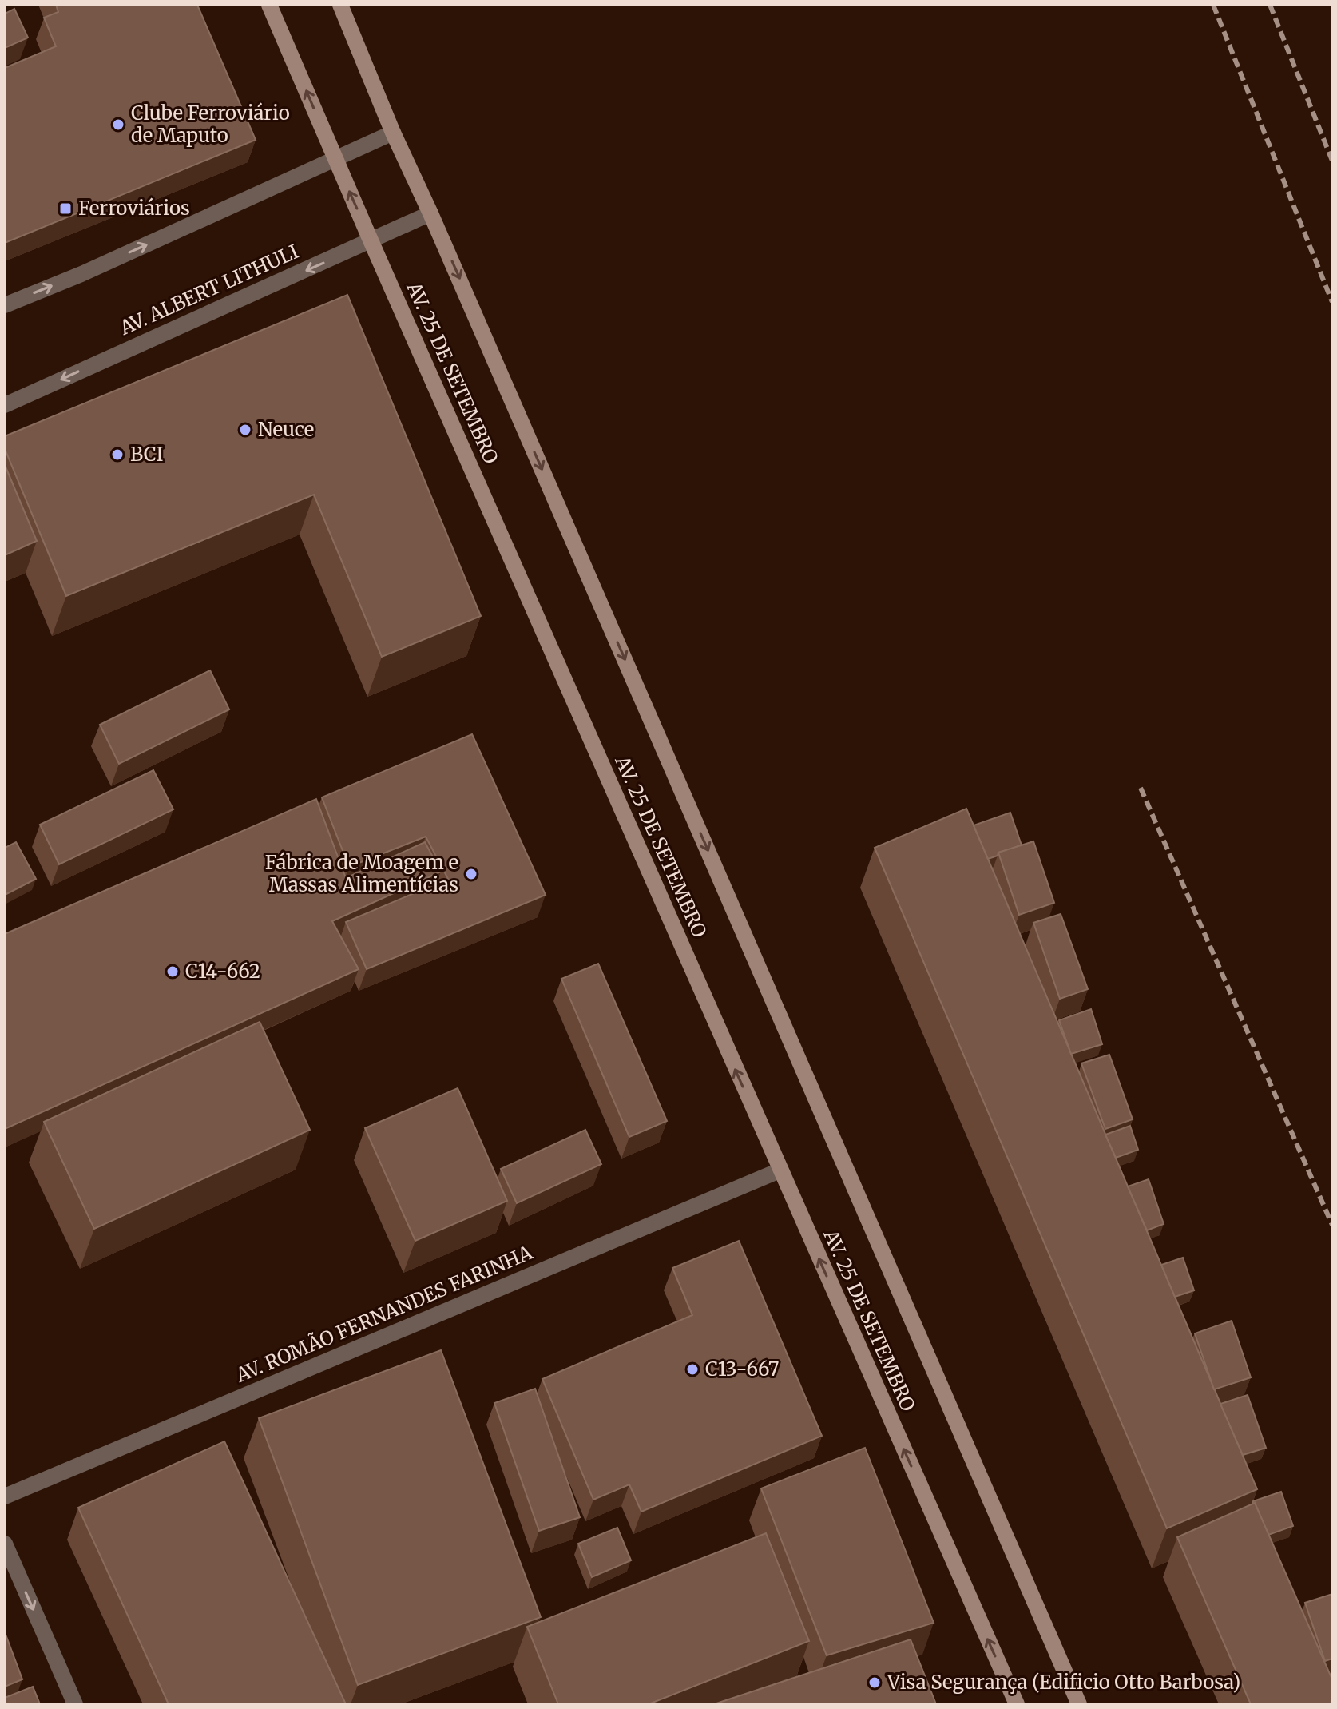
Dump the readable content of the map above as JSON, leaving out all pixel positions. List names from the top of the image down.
{
  "streets": {
    "main road": ["AV. 25 DE SETEMBRO"],
    "street": ["AV. ALBERT LITHULI", "AV. ROMÃO FERNANDES FARINHA"]
  },
  "crossings": [
    ["AV. ALBERT LITHULI", "AV. 25 DE SETEMBRO"],
    ["AV. 25 DE SETEMBRO", "AV. ROMÃO FERNANDES FARINHA"]
  ],
  "places": {
    "other": [
      "Clube Ferroviário de Maputo",
      "Neuce",
      "BCI",
      "Fábrica de Moagem e Massas Alimentícias",
      "C14-662",
      "C13-667",
      "Visa Segurança (Edificio Otto Barbosa)"
    ],
    "transit": ["Ferroviários"]
  }
}
